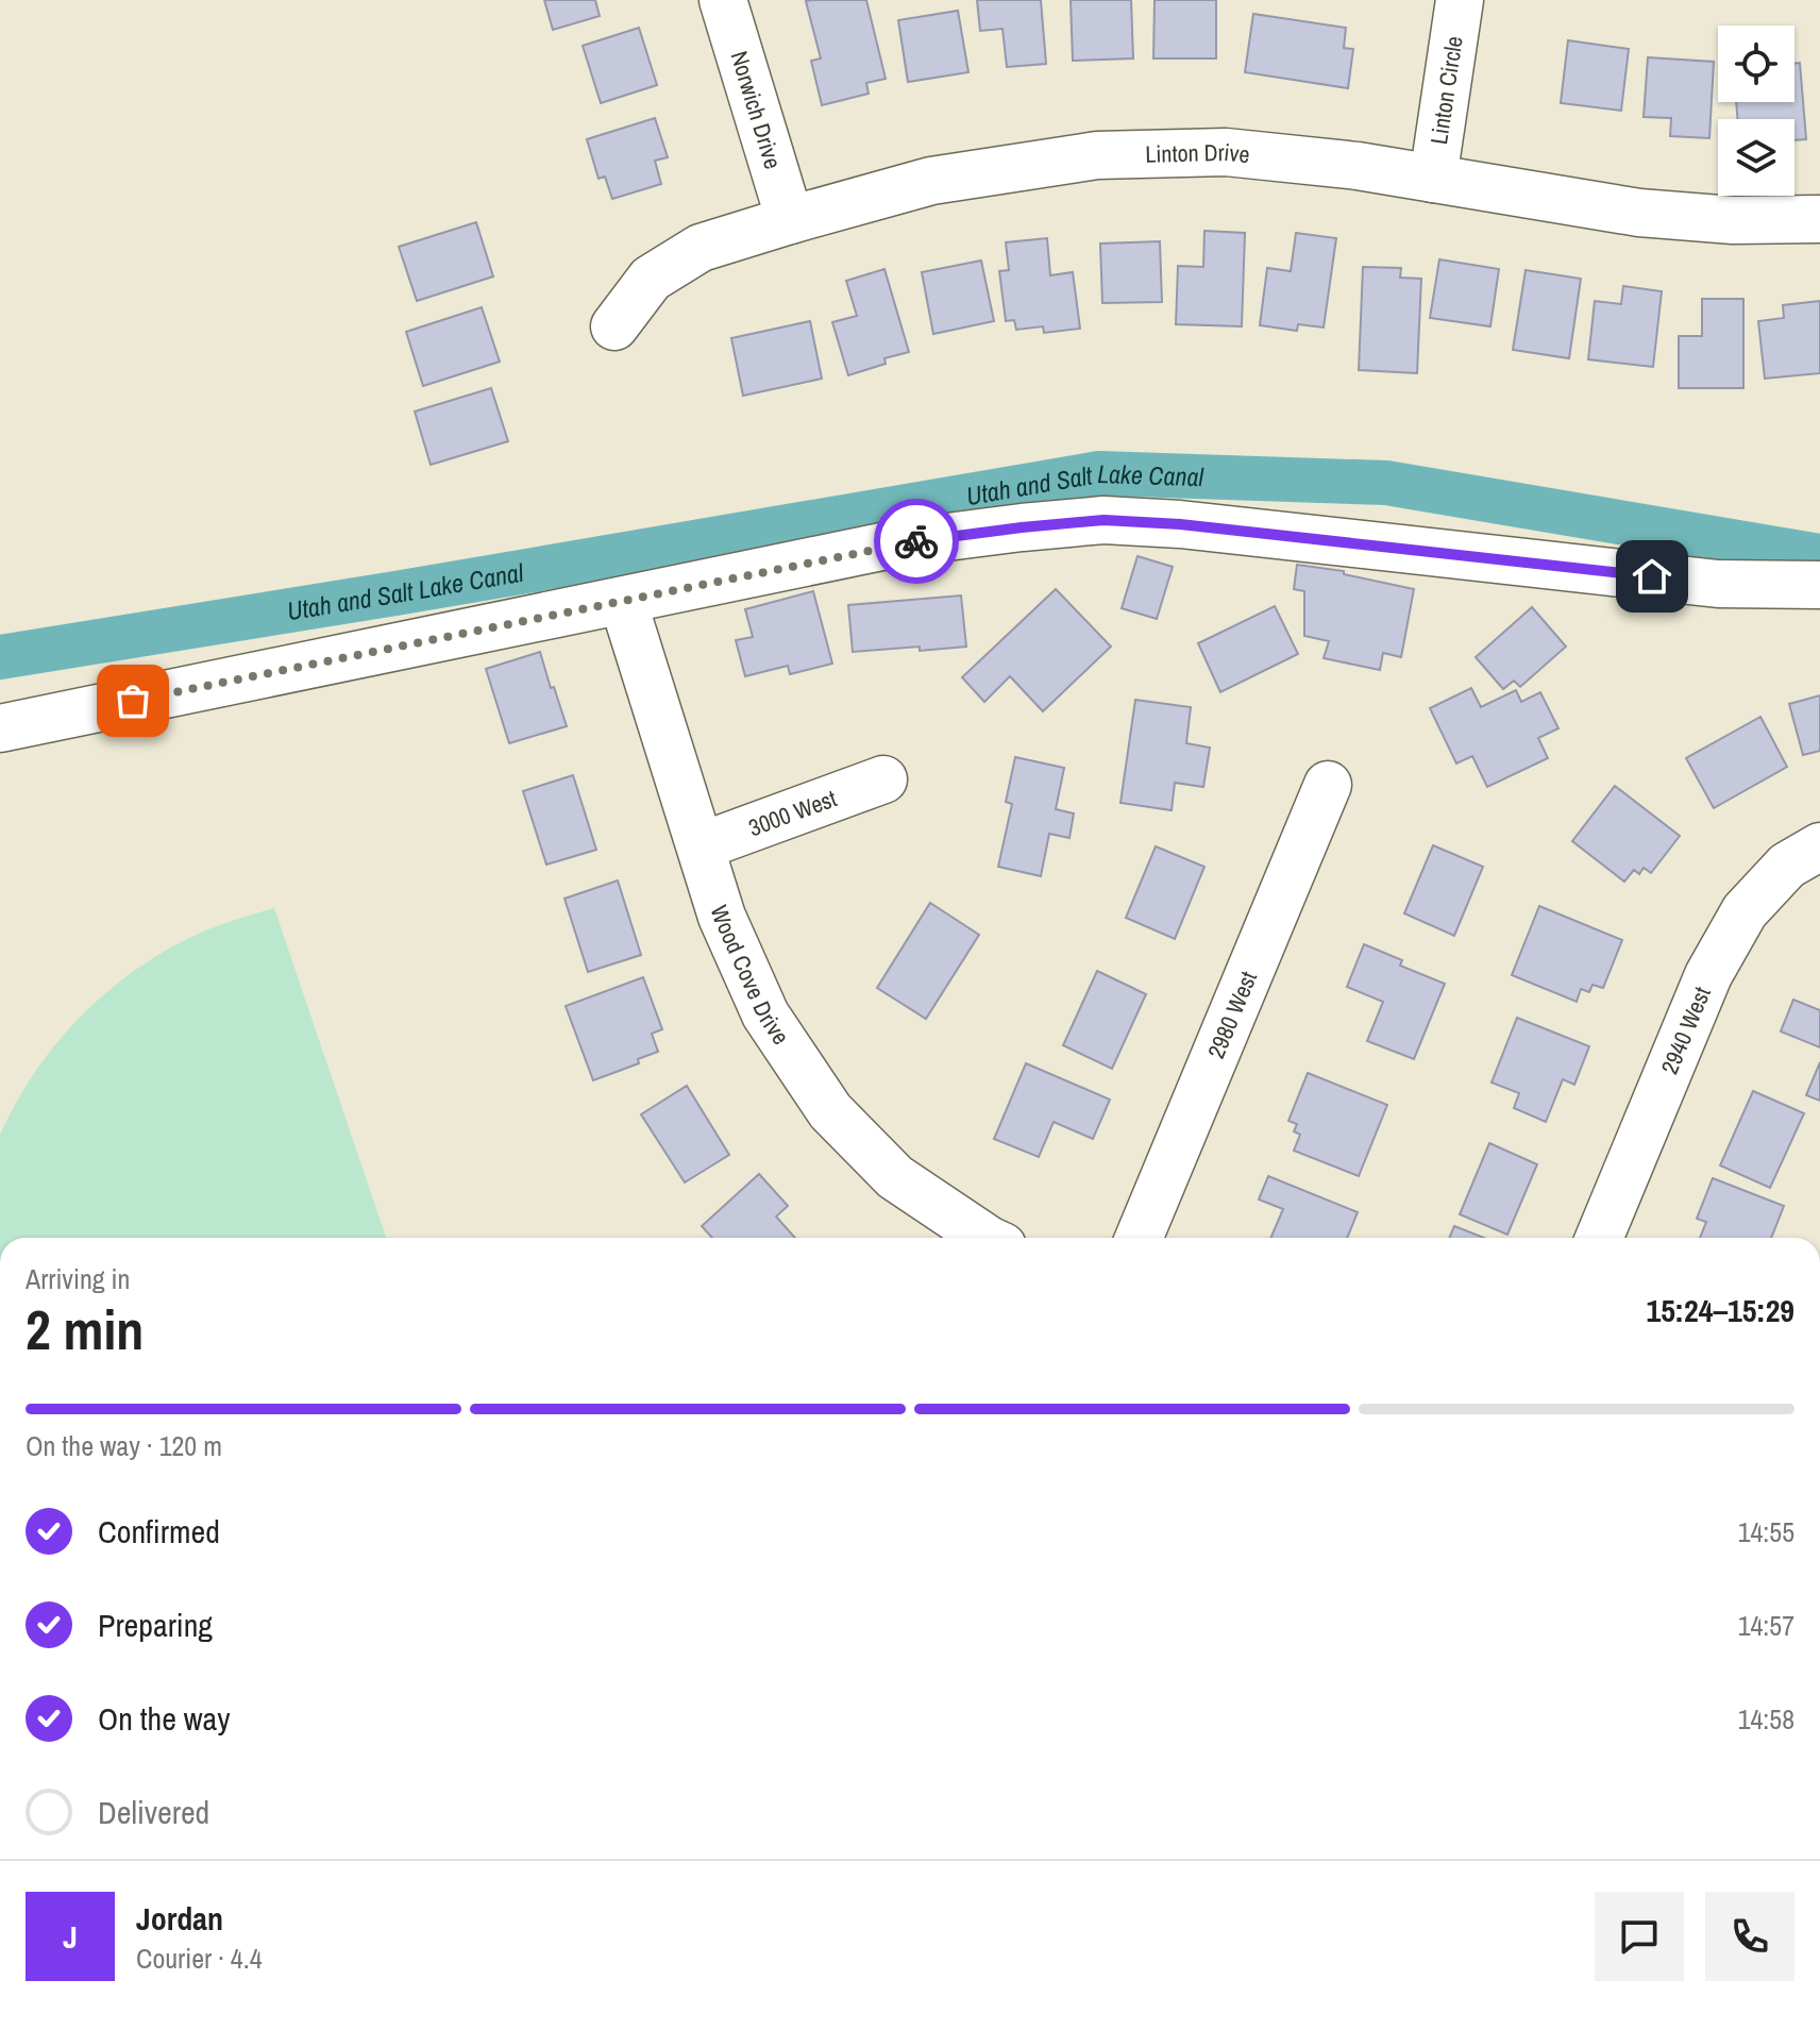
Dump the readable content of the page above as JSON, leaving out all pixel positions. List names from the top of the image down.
{
  "streets": {
    "street": [
      "Linton Circle",
      "Norwich Drive",
      "Linton Drive",
      "3000 West",
      "Wood Cove Drive",
      "2980 West",
      "2940 West"
    ]
  },
  "crossings": [
    ["Linton Circle", "Linton Drive"],
    ["Norwich Drive", "Linton Drive"],
    ["3000 West", "Wood Cove Drive"]
  ],
  "water": ["Utah and Salt Lake Canal"],
  "page": {
    "heading": ["2 min", "Arriving in", "15:24–15:29"],
    "panel": ["Jordan", "Courier · 4.4"],
    "bar": "On the way · 120 m",
    "list": [
      ["Confirmed", "14:55"],
      ["Preparing", "14:57"],
      ["On the way", "14:58"],
      "Delivered"
    ],
    "round": "J"
  }
}
